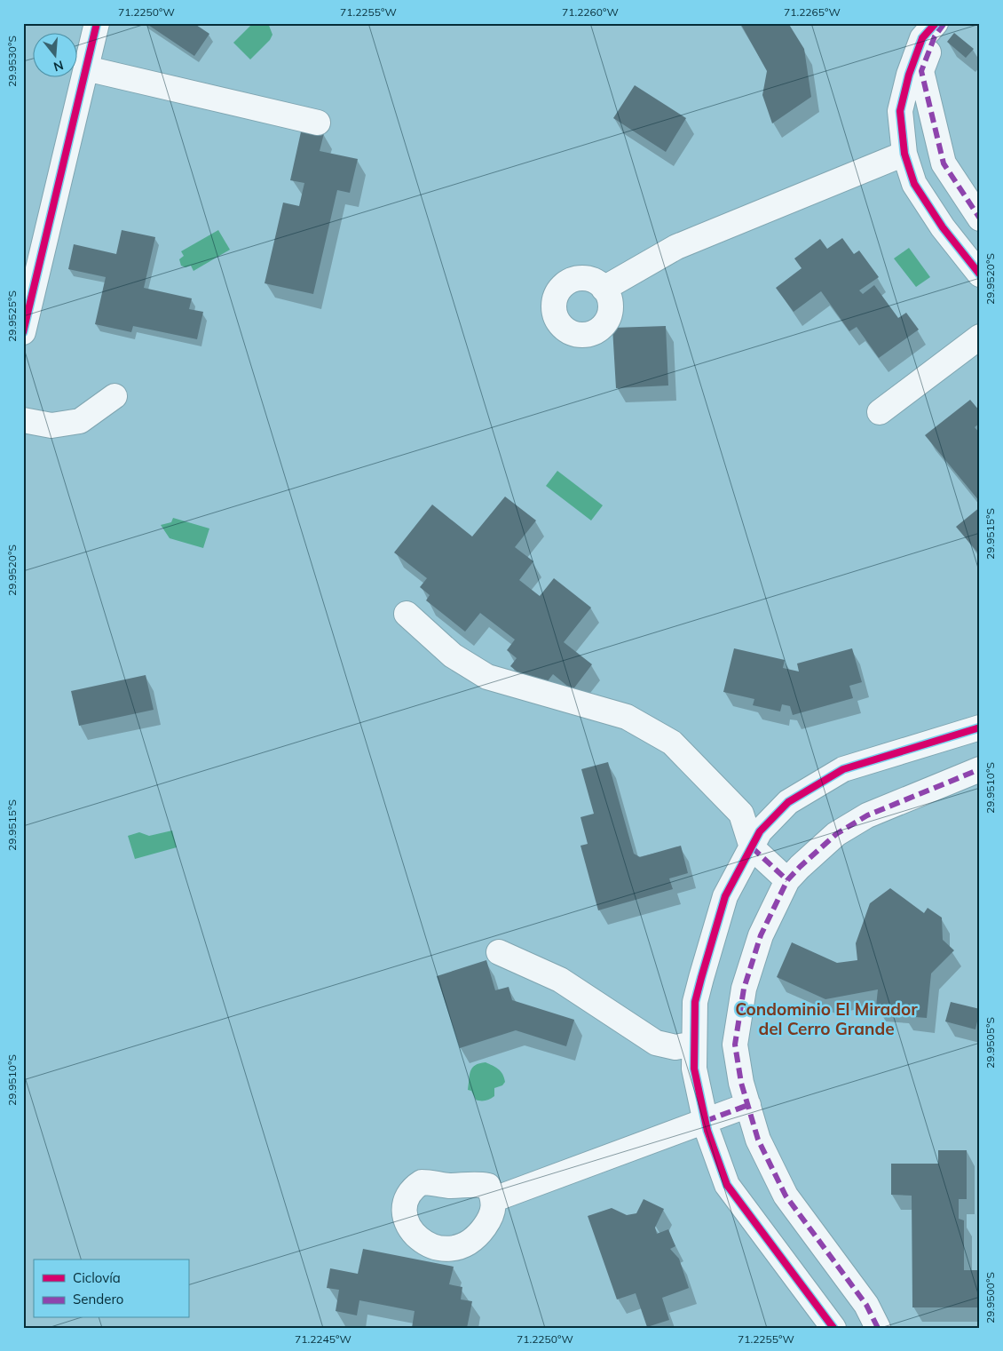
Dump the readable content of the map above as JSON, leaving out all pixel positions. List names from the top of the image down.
{
  "districts": ["Condominio El Mirador del Cerro Grande"],
  "legend": ["Ciclovía", "Sendero"],
  "north": "bottom",
  "coordinates": [
    "71.2250°W",
    "71.2255°W",
    "71.2260°W",
    "71.2265°W",
    "29.9530°S",
    "29.9520°S",
    "29.9525°S",
    "29.9515°S",
    "29.9510°S",
    "29.9505°S",
    "29.9500°S",
    "71.2245°W"
  ]
}
